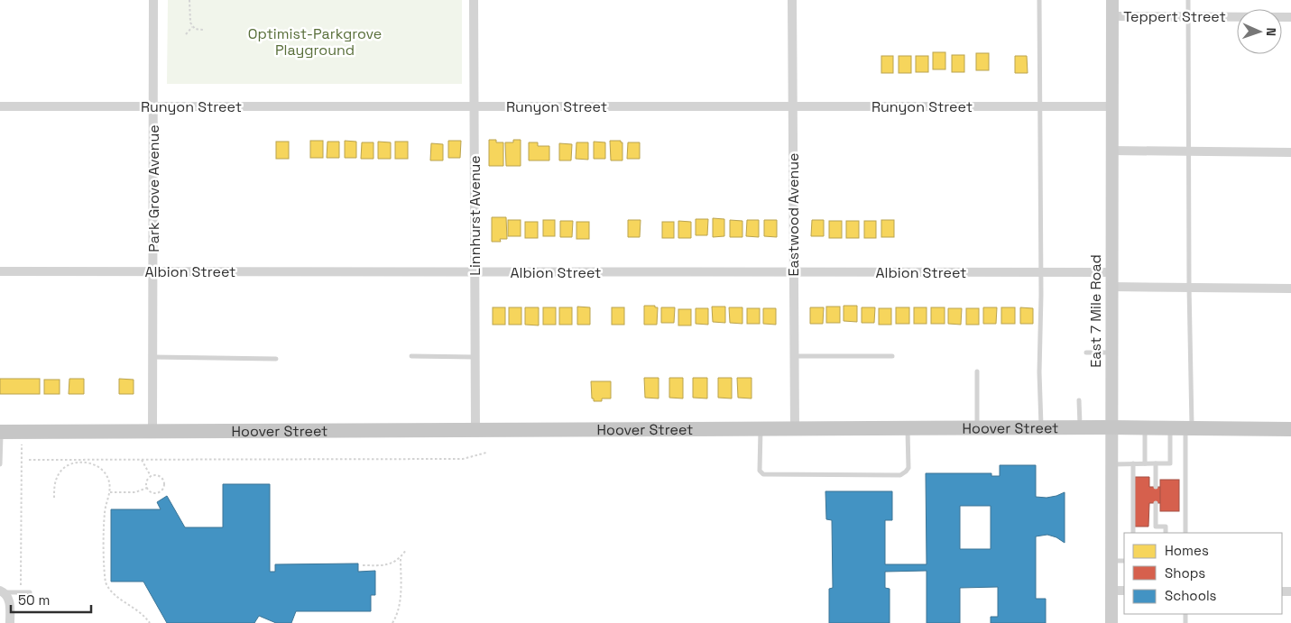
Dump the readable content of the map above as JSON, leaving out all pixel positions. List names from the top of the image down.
{
  "streets": {
    "main road": ["Hoover Street"],
    "street": [
      "Teppert Street",
      "Runyon Street",
      "Park Grove Avenue",
      "Eastwood Avenue",
      "Linnhurst Avenue",
      "Albion Street",
      "East 7 Mile Road"
    ]
  },
  "crossings": [
    ["Teppert Street", "East 7 Mile Road"],
    ["Runyon Street", "Park Grove Avenue"],
    ["Runyon Street", "Eastwood Avenue"],
    ["Runyon Street", "Linnhurst Avenue"],
    ["Runyon Street", "East 7 Mile Road"],
    ["Park Grove Avenue", "Albion Street"],
    ["Park Grove Avenue", "Hoover Street"],
    ["Eastwood Avenue", "Albion Street"],
    ["Eastwood Avenue", "Hoover Street"],
    ["Linnhurst Avenue", "Albion Street"],
    ["Linnhurst Avenue", "Hoover Street"],
    ["Albion Street", "East 7 Mile Road"],
    ["East 7 Mile Road", "Hoover Street"]
  ],
  "parks": ["Optimist-Parkgrove Playground"],
  "legend": ["Homes", "Shops", "Schools"],
  "scale_bar": "50 m",
  "north": "right"
}
